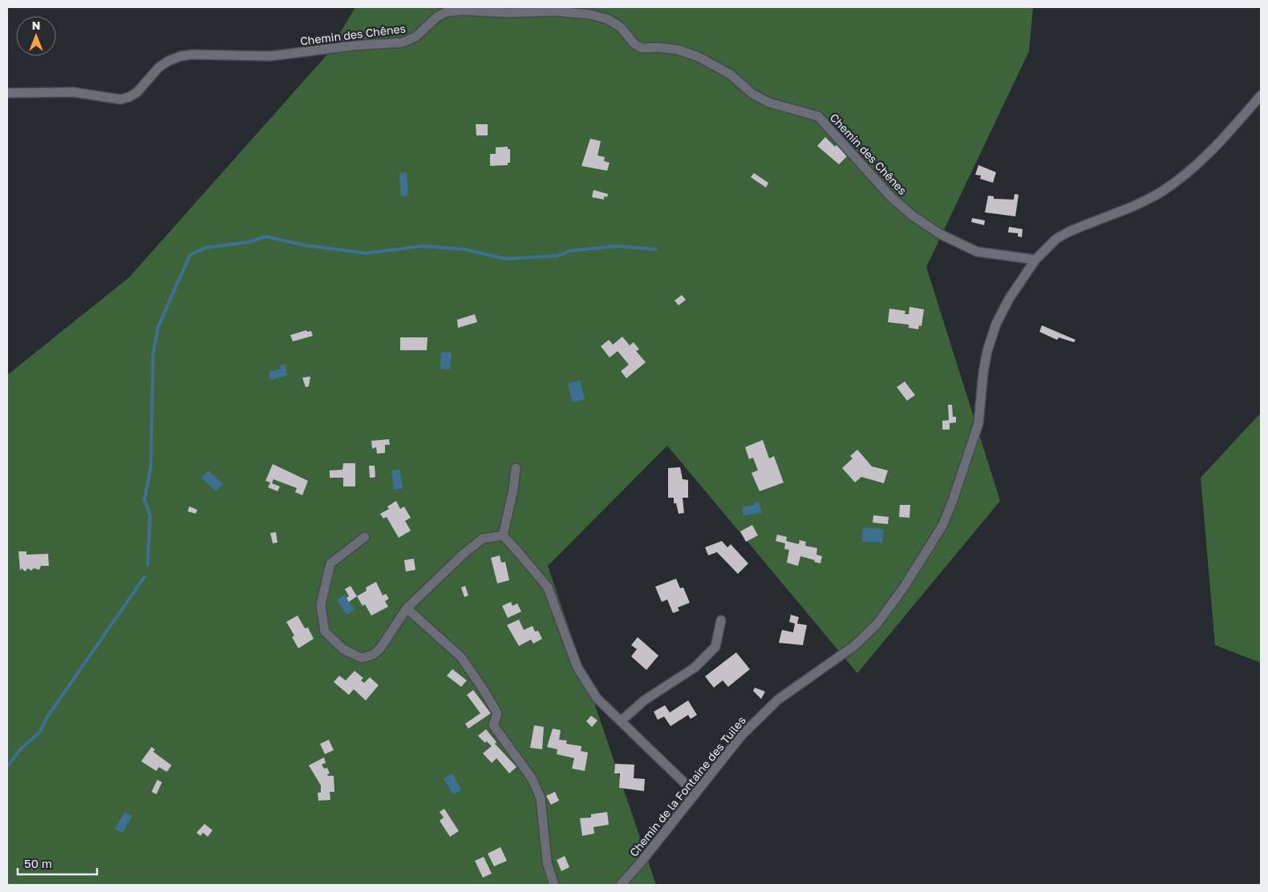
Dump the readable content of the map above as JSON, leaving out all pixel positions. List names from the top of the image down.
{
  "streets": {
    "street": ["Chemin des Chênes", "Chemin de la Fontaine des Tuiles"]
  },
  "crossings": [
    ["Chemin des Chênes", "Chemin de la Fontaine des Tuiles"]
  ],
  "scale_bar": "50 m",
  "north": "top"
}
